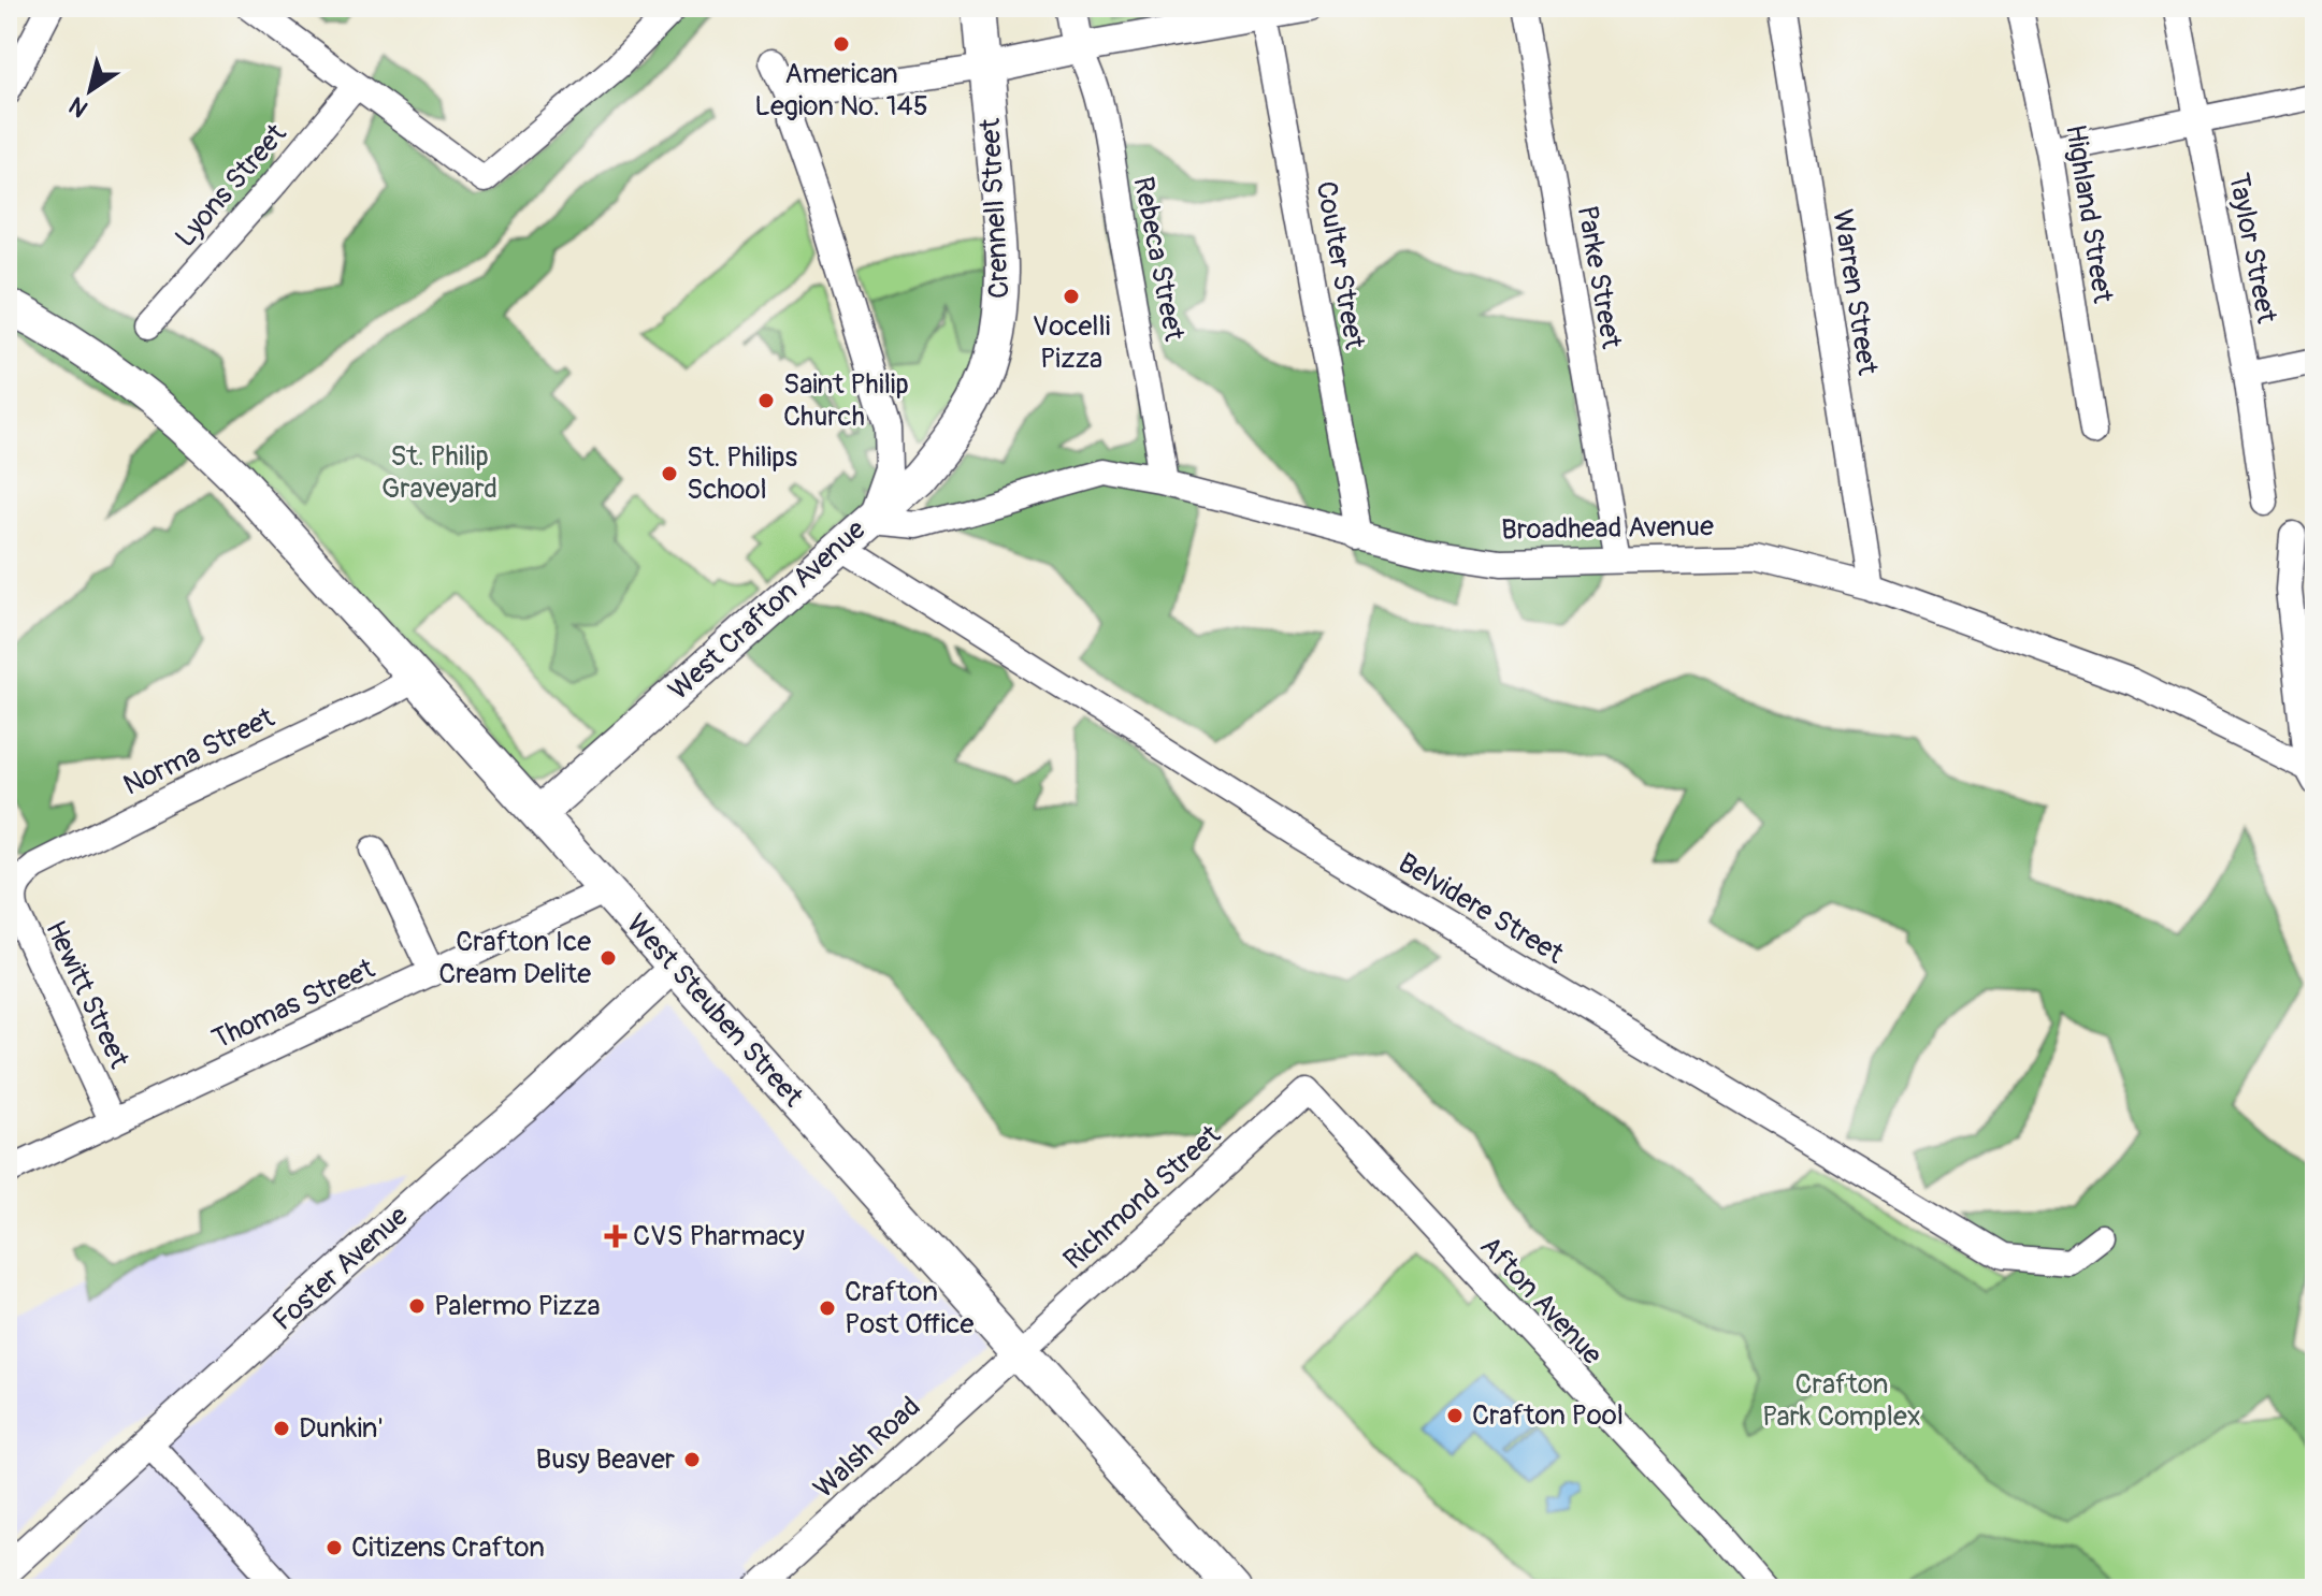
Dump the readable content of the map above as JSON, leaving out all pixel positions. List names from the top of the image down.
{
  "streets": {
    "main road": ["Crennell Street", "West Crafton Avenue", "West Steuben Street"],
    "street": [
      "Lyons Street",
      "Highland Street",
      "Taylor Street",
      "Rebeca Street",
      "Coulter Street",
      "Parke Street",
      "Warren Street",
      "Broadhead Avenue",
      "Norma Street",
      "Belvidere Street",
      "Hewitt Street",
      "Thomas Street",
      "Richmond Street",
      "Foster Avenue",
      "Afton Avenue",
      "Walsh Road"
    ]
  },
  "crossings": [
    ["Crennell Street", "Broadhead Avenue"],
    ["Crennell Street", "West Crafton Avenue"],
    ["Rebeca Street", "Broadhead Avenue"],
    ["Coulter Street", "Broadhead Avenue"],
    ["Parke Street", "Broadhead Avenue"],
    ["Warren Street", "Broadhead Avenue"],
    ["Broadhead Avenue", "West Crafton Avenue"],
    ["West Crafton Avenue", "Belvidere Street"],
    ["West Crafton Avenue", "West Steuben Street"],
    ["Norma Street", "Hewitt Street"],
    ["Norma Street", "West Steuben Street"],
    ["Hewitt Street", "Thomas Street"],
    ["Thomas Street", "West Steuben Street"],
    ["West Steuben Street", "Richmond Street"],
    ["West Steuben Street", "Foster Avenue"],
    ["West Steuben Street", "Walsh Road"],
    ["Richmond Street", "Afton Avenue"],
    ["Richmond Street", "Walsh Road"]
  ],
  "parks": ["St. Philip Graveyard", "Crafton Park Complex"],
  "places": {
    "other": [
      "American Legion No. 145",
      "Vocelli Pizza",
      "Saint Philip Church",
      "St. Philips School",
      "Crafton Ice Cream Delite",
      "Palermo Pizza",
      "Crafton Post Office",
      "Crafton Pool",
      "Dunkin'",
      "Busy Beaver",
      "Citizens Crafton"
    ],
    "health": ["CVS Pharmacy"]
  },
  "north": "bottom left"
}
